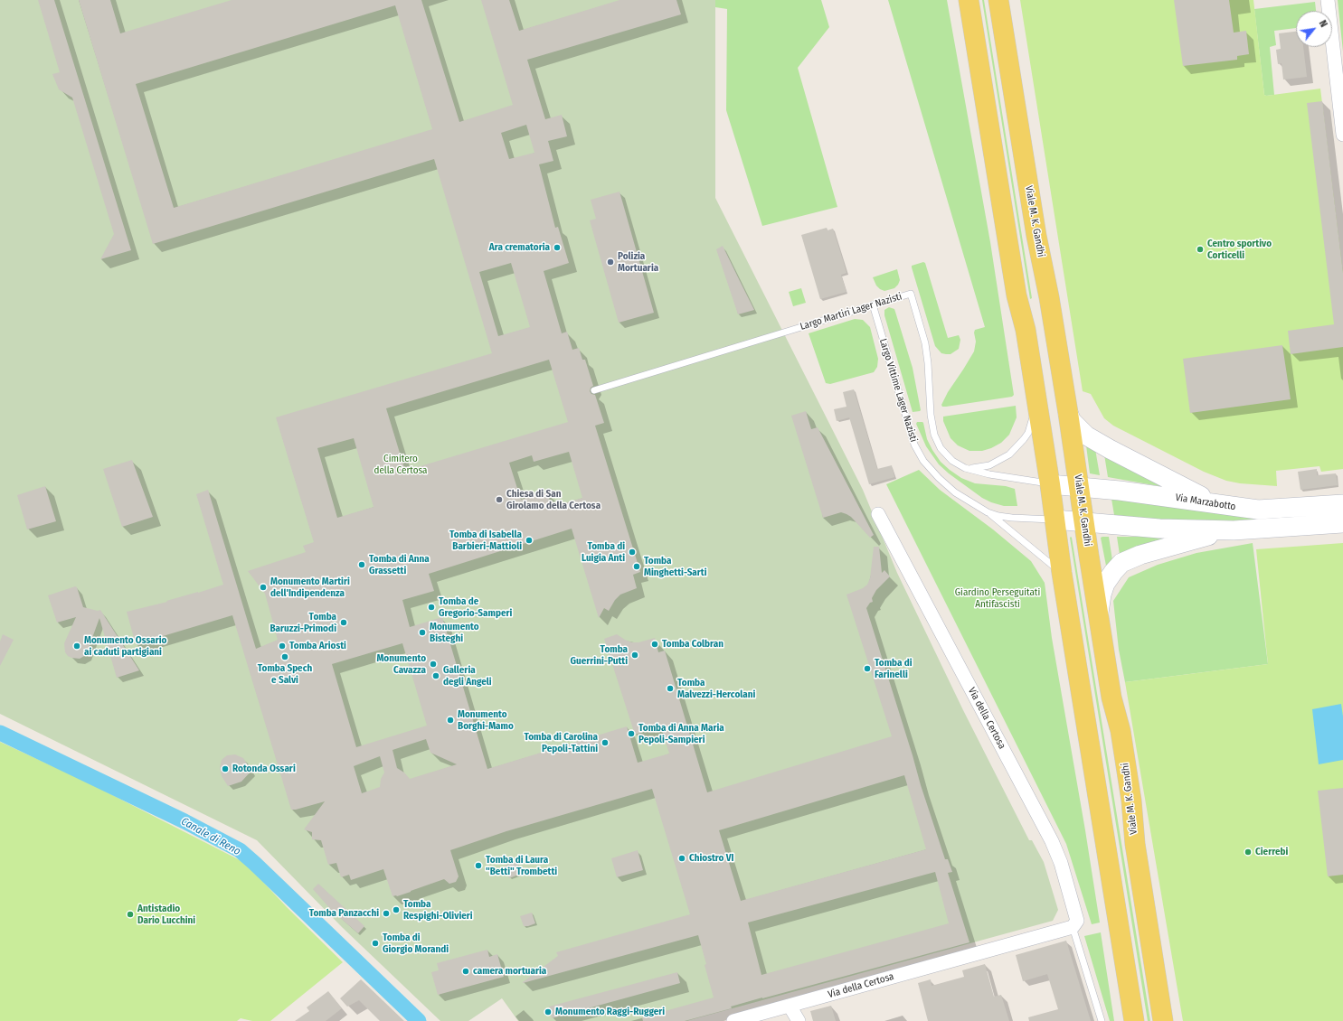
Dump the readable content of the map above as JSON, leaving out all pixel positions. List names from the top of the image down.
{
  "streets": {
    "main road": ["Viale M. K. Gandhi"],
    "street": ["Via Marzabotto", "Via della Certosa"],
    "lane": ["Largo Martiri Lager Nazisti", "Largo Vittime Lager Nazisti"]
  },
  "crossings": [
    ["Viale M. K. Gandhi", "Largo Martiri Lager Nazisti"],
    ["Viale M. K. Gandhi", "Largo Vittime Lager Nazisti"],
    ["Viale M. K. Gandhi", "Via Marzabotto"],
    ["Largo Martiri Lager Nazisti", "Largo Vittime Lager Nazisti"],
    ["Largo Martiri Lager Nazisti", "Via Marzabotto"]
  ],
  "water": ["Canale di Reno"],
  "parks": ["Cimitero della Certosa", "Giardino Perseguitati Antifascisti"],
  "places": [
    "Ara crematoria",
    "Centro sportivo Corticelli",
    "Polizia Mortuaria",
    "Chiesa di San Girolamo della Certosa",
    "Tomba di Isabella Barbieri-Mattioli",
    "Tomba di Luigia Anti",
    "Tomba di Anna Grassetti",
    "Tomba Minghetti-Sarti",
    "Monumento Martiri dell'Indipendenza",
    "Tomba de Gregorio-Samperi",
    "Tomba Baruzzi-Primodì",
    "Monumento Bisteghi",
    "Tomba Colbran",
    "Monumento Ossario ai caduti partigiani",
    "Tomba Ariosti",
    "Tomba Guerrini-Putti",
    "Tomba Spech e Salvi",
    "Monumento Cavazza",
    "Tomba di Farinelli",
    "Galleria degli Angeli",
    "Tomba Malvezzi-Hercolani",
    "Monumento Borghi-Mamo",
    "Tomba di Anna Maria Pepoli-Sampieri",
    "Tomba di Carolina Pepoli-Tattini",
    "Rotonda Ossari",
    "Cierrebi",
    "Chiostro VI",
    "Tomba di Laura \"Betti\" Trombetti",
    "Tomba Respighi-Olivieri",
    "Tomba Panzacchi",
    "Antistadio Dario Lucchini",
    "Tomba di Giorgio Morandi",
    "camera mortuaria",
    "Monumento Raggi-Ruggeri"
  ],
  "north": "top right"
}
